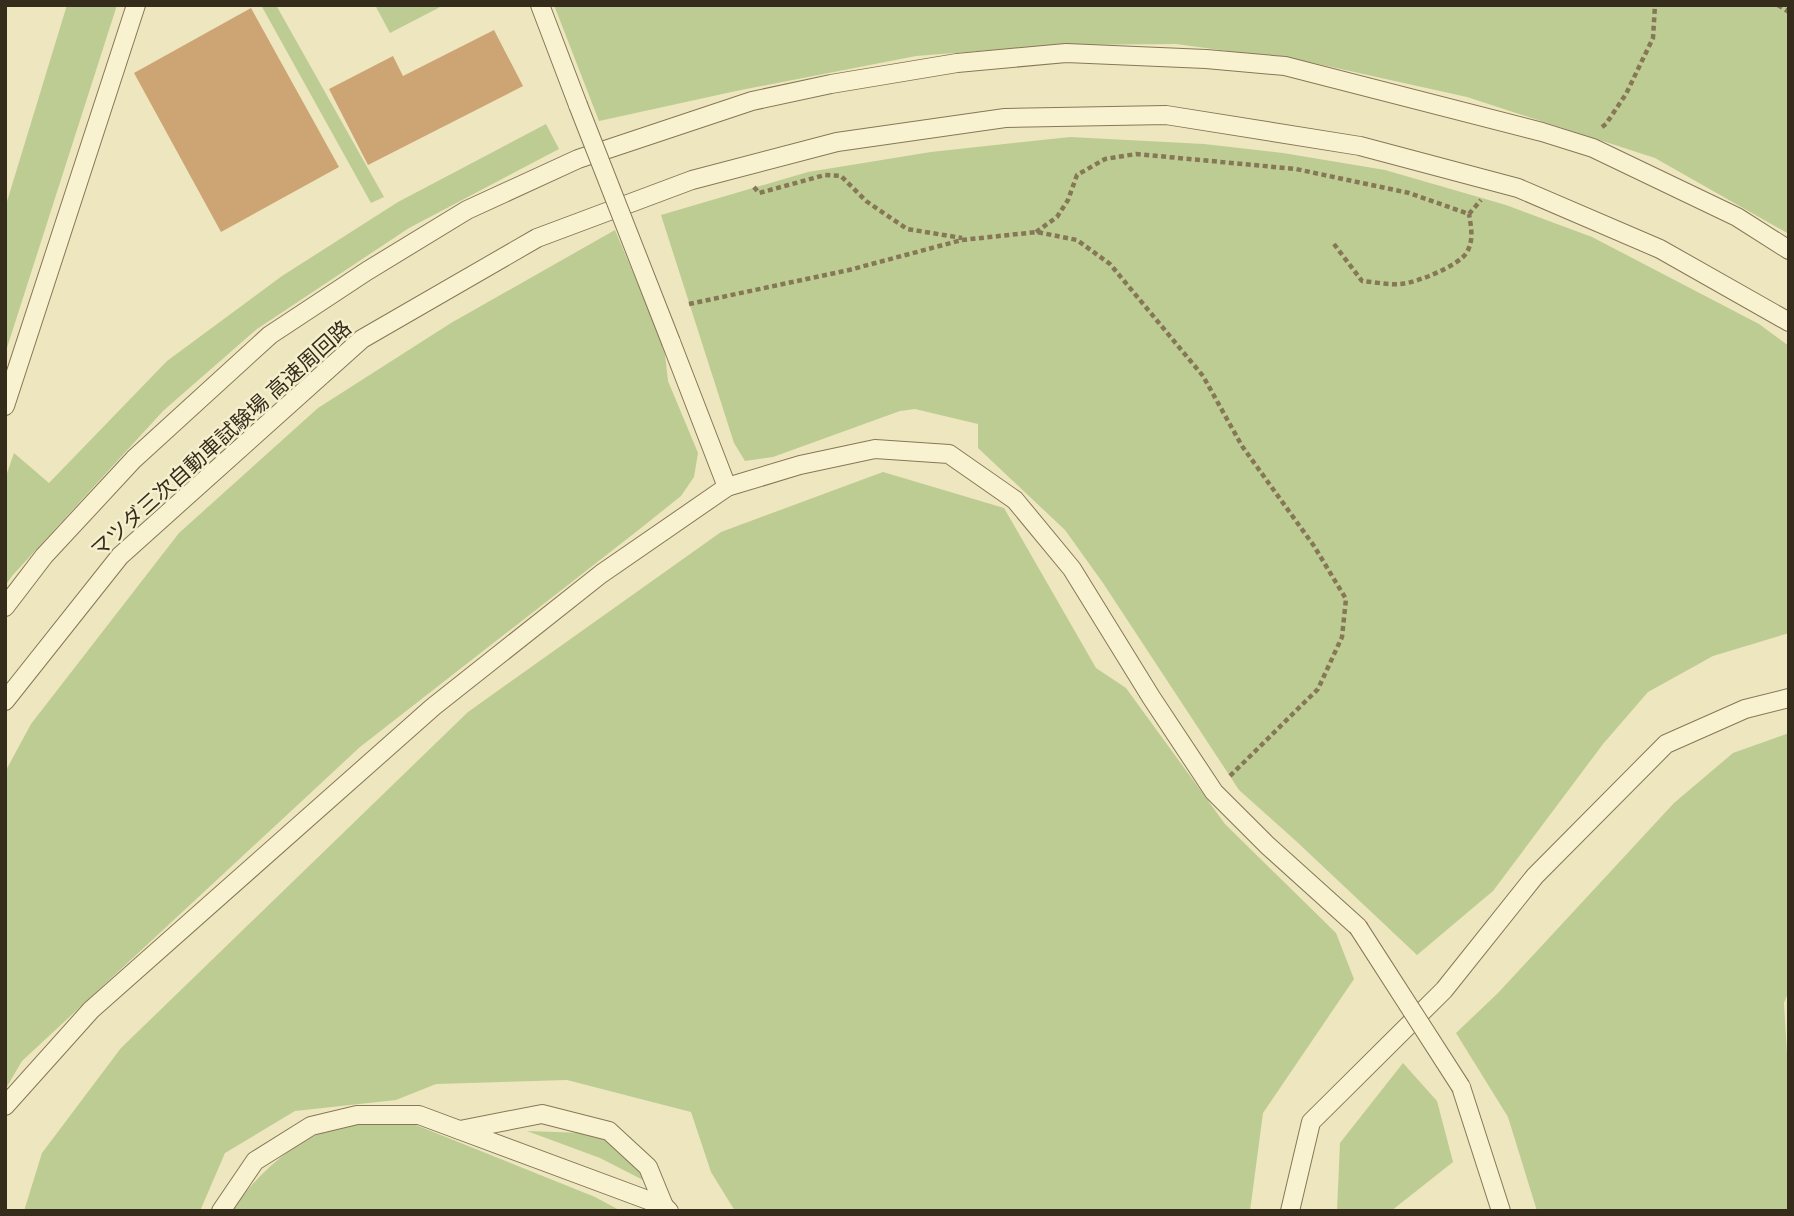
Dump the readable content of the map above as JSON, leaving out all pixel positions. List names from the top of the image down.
{
  "streets": {
    "lane": ["マツダ三次自動車試験場 高速周回路"]
  }
}
